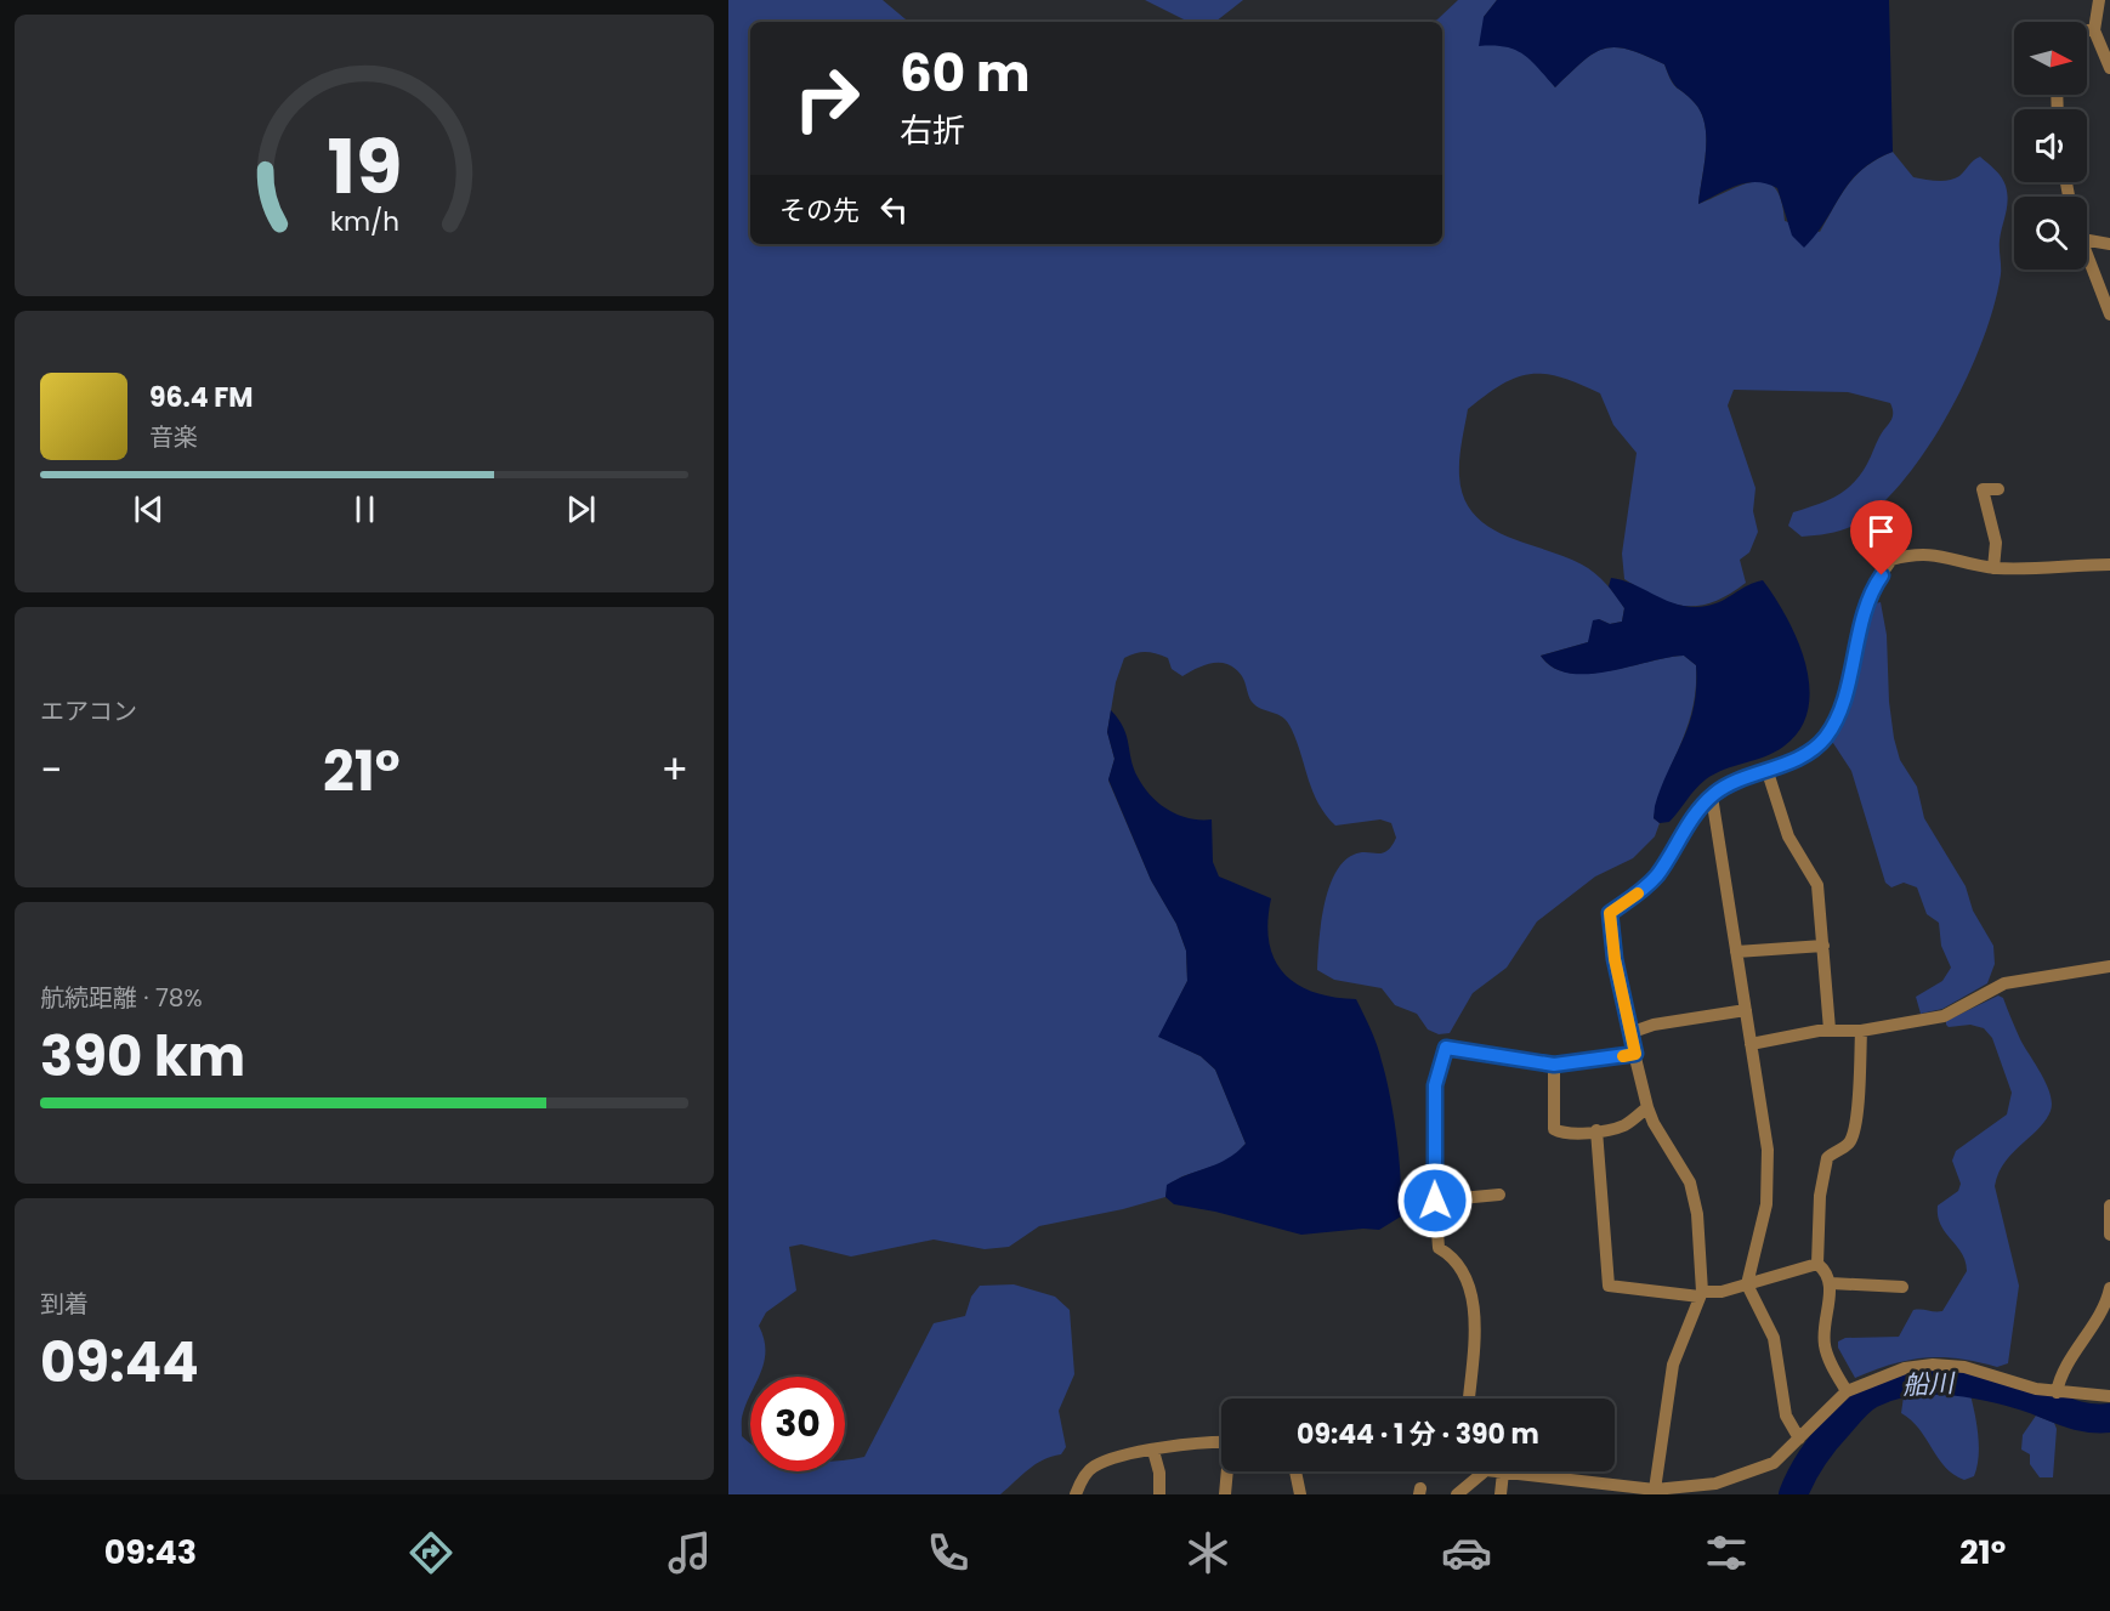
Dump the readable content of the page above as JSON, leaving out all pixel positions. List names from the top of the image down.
{
  "water": ["船川"],
  "north": "right",
  "page": {
    "turn": ["60 m", "右折"],
    "then": "その先",
    "song": ["96.4 FM", "音楽"],
    "tile": [
      "エアコン",
      ["航続距離 · 78%", "390 km"],
      ["到着", "09:44"]
    ],
    "heat": ["−", "21°", "+"],
    "limit": "30",
    "trip": "09:44 · 1 分 · 390 m",
    "tabs": ["09:43", "21°"],
    "gauge": ["19", "km/h"]
  }
}
